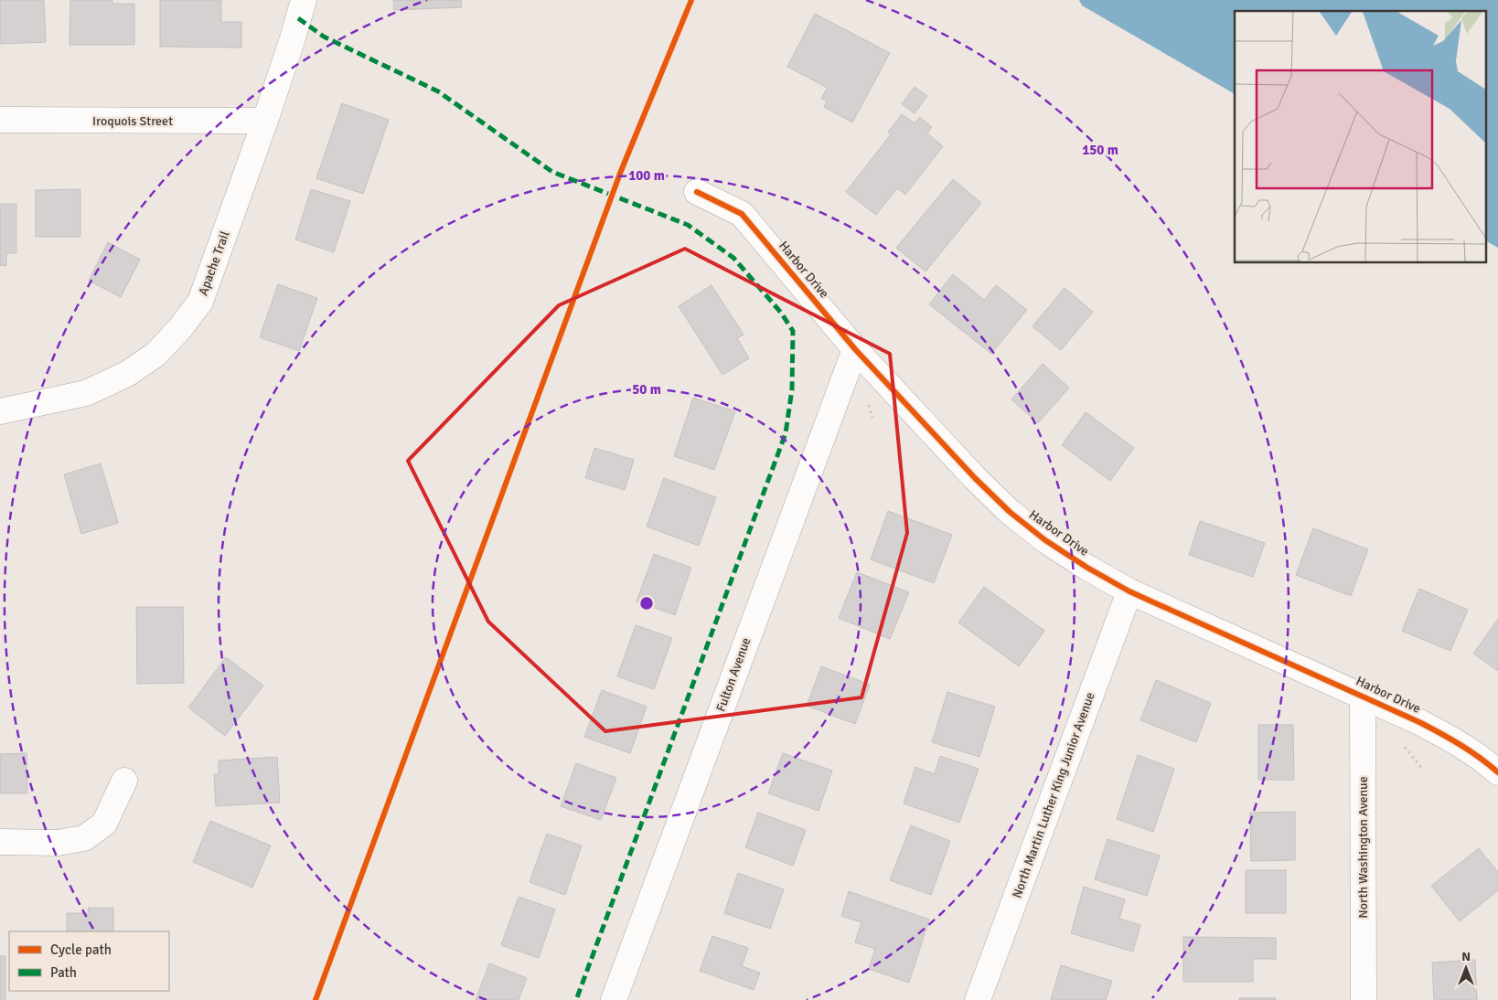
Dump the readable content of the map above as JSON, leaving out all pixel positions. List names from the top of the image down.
{
  "streets": {
    "street": [
      "Iroquois Street",
      "Apache Trail",
      "Harbor Drive",
      "Fulton Avenue",
      "North Martin Luther King Junior Avenue",
      "North Washington Avenue"
    ]
  },
  "crossings": [
    ["Iroquois Street", "Apache Trail"],
    ["Harbor Drive", "Fulton Avenue"],
    ["Harbor Drive", "North Martin Luther King Junior Avenue"],
    ["Harbor Drive", "North Washington Avenue"]
  ],
  "legend": ["Cycle path", "Path"],
  "north": "top",
  "rings": ["150 m", "100 m", "50 m"]
}
